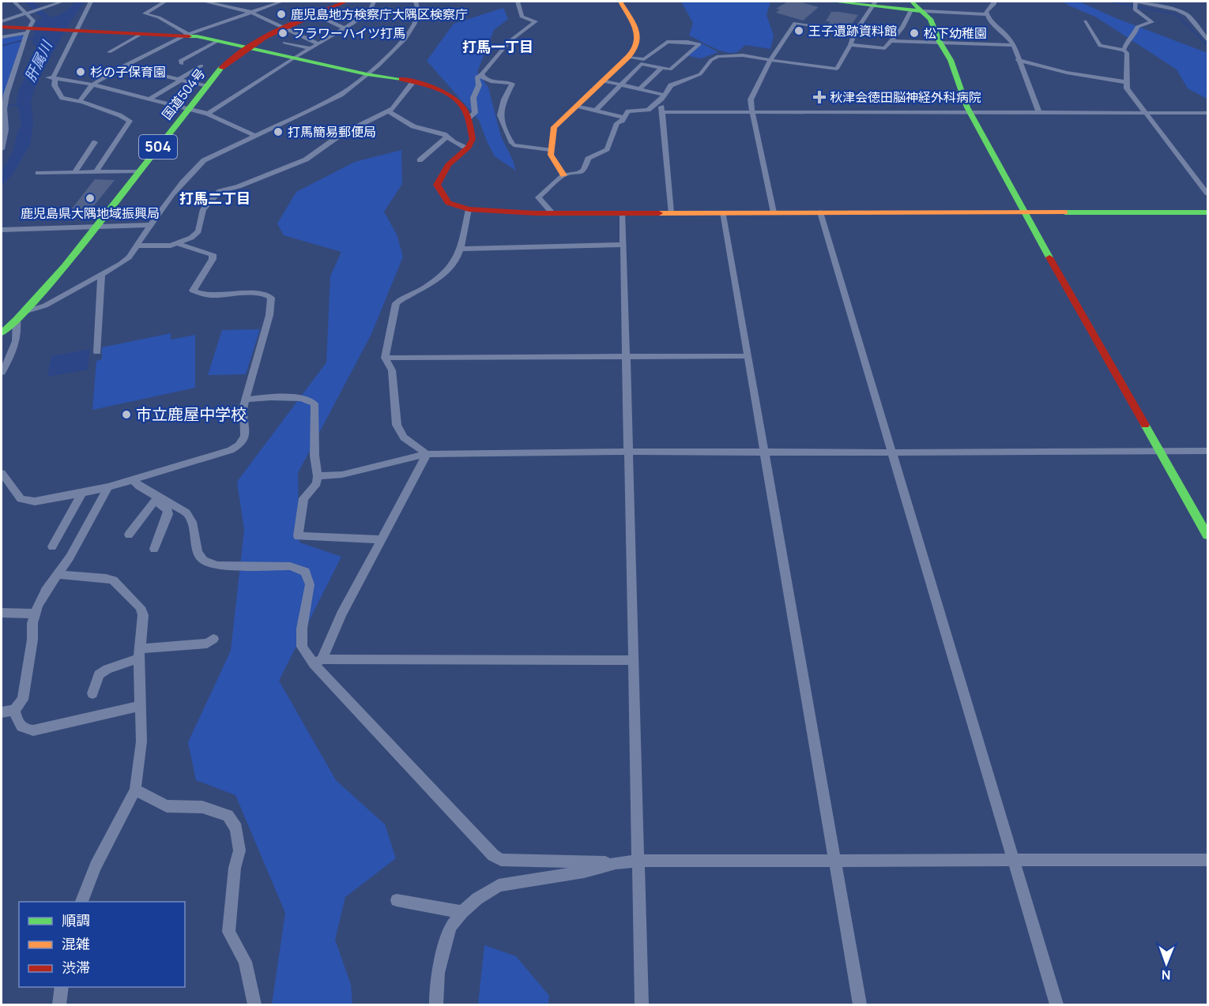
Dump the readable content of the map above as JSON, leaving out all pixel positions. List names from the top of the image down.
{
  "streets": {
    "main road": ["国道504号", "504"]
  },
  "districts": ["打馬一丁目", "打馬二丁目"],
  "water": ["肝属川"],
  "places": {
    "other": [
      "鹿児島地方検察庁大隅区検察庁",
      "王子遺跡資料館",
      "フラワーハイツ打馬",
      "松下幼稚園",
      "杉の子保育園",
      "打馬簡易郵便局",
      "鹿児島県大隅地域振興局",
      "市立鹿屋中学校"
    ],
    "health": ["秋津会徳田脳神経外科病院"]
  },
  "legend": ["順調", "混雑", "渋滞"],
  "north": "bottom"
}
